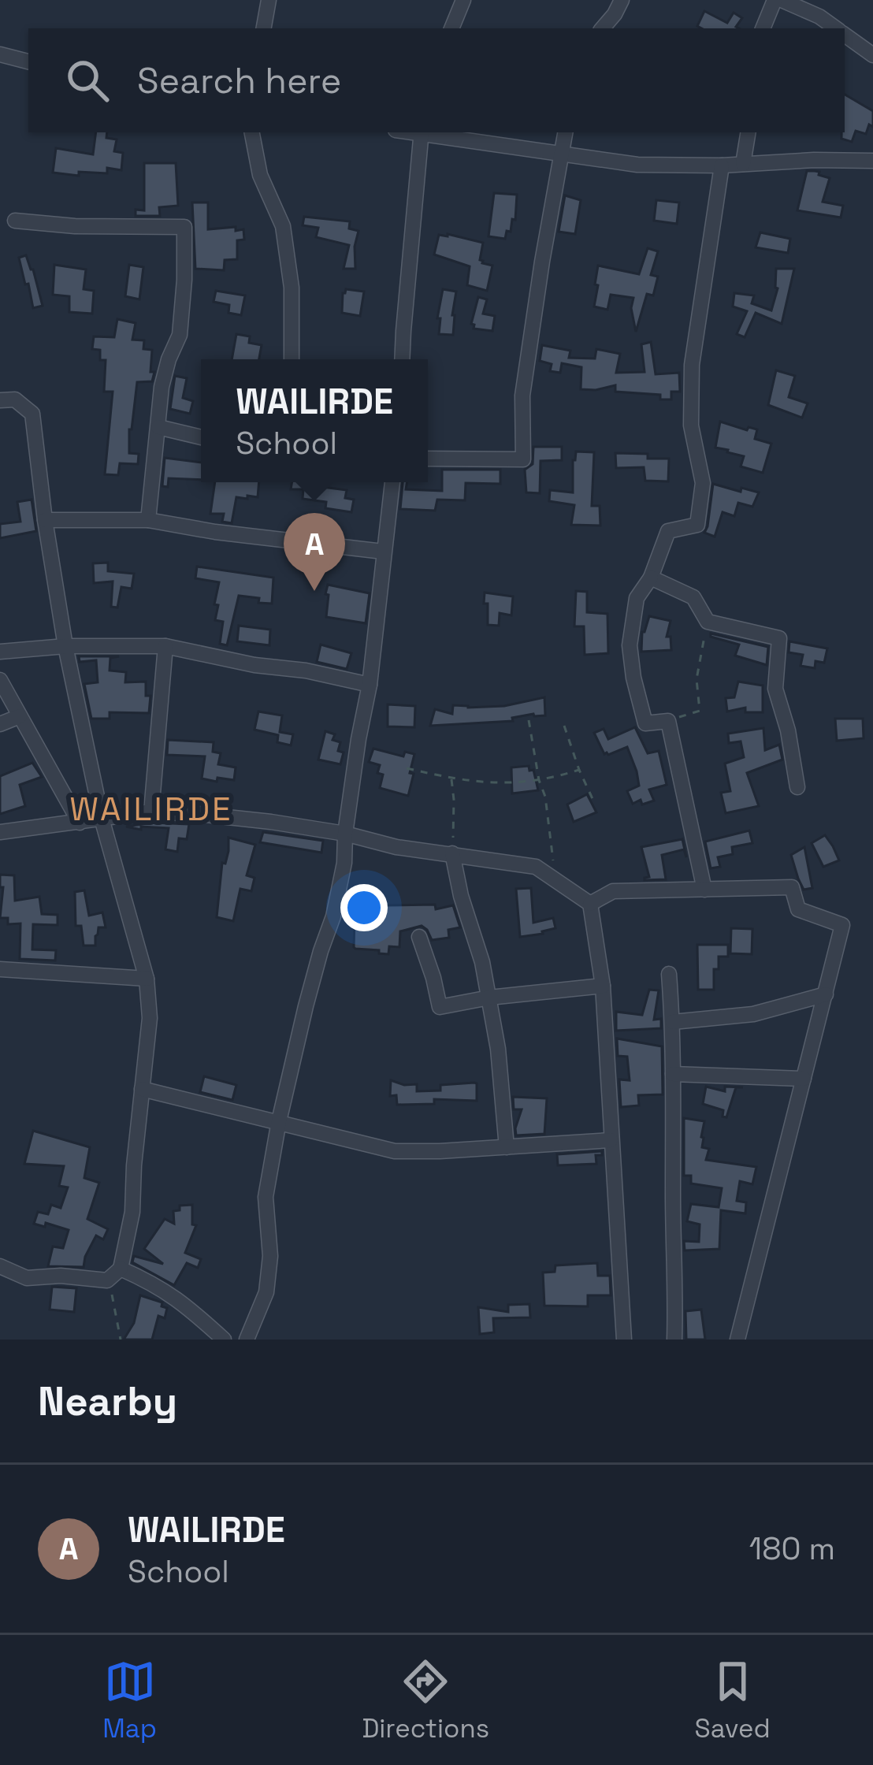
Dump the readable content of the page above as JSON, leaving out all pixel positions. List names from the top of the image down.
{
  "districts": ["WAILIRDE"],
  "page": {
    "search": "Search here",
    "popup": ["WAILIRDE", "School"],
    "pins": "A",
    "heading": "Nearby",
    "list": [
      {
        "mark": "A",
        "name": "WAILIRDE",
        "note": "School",
        "value": "180 m"
      }
    ],
    "nav": ["Map", "Directions", "Saved"]
  }
}
